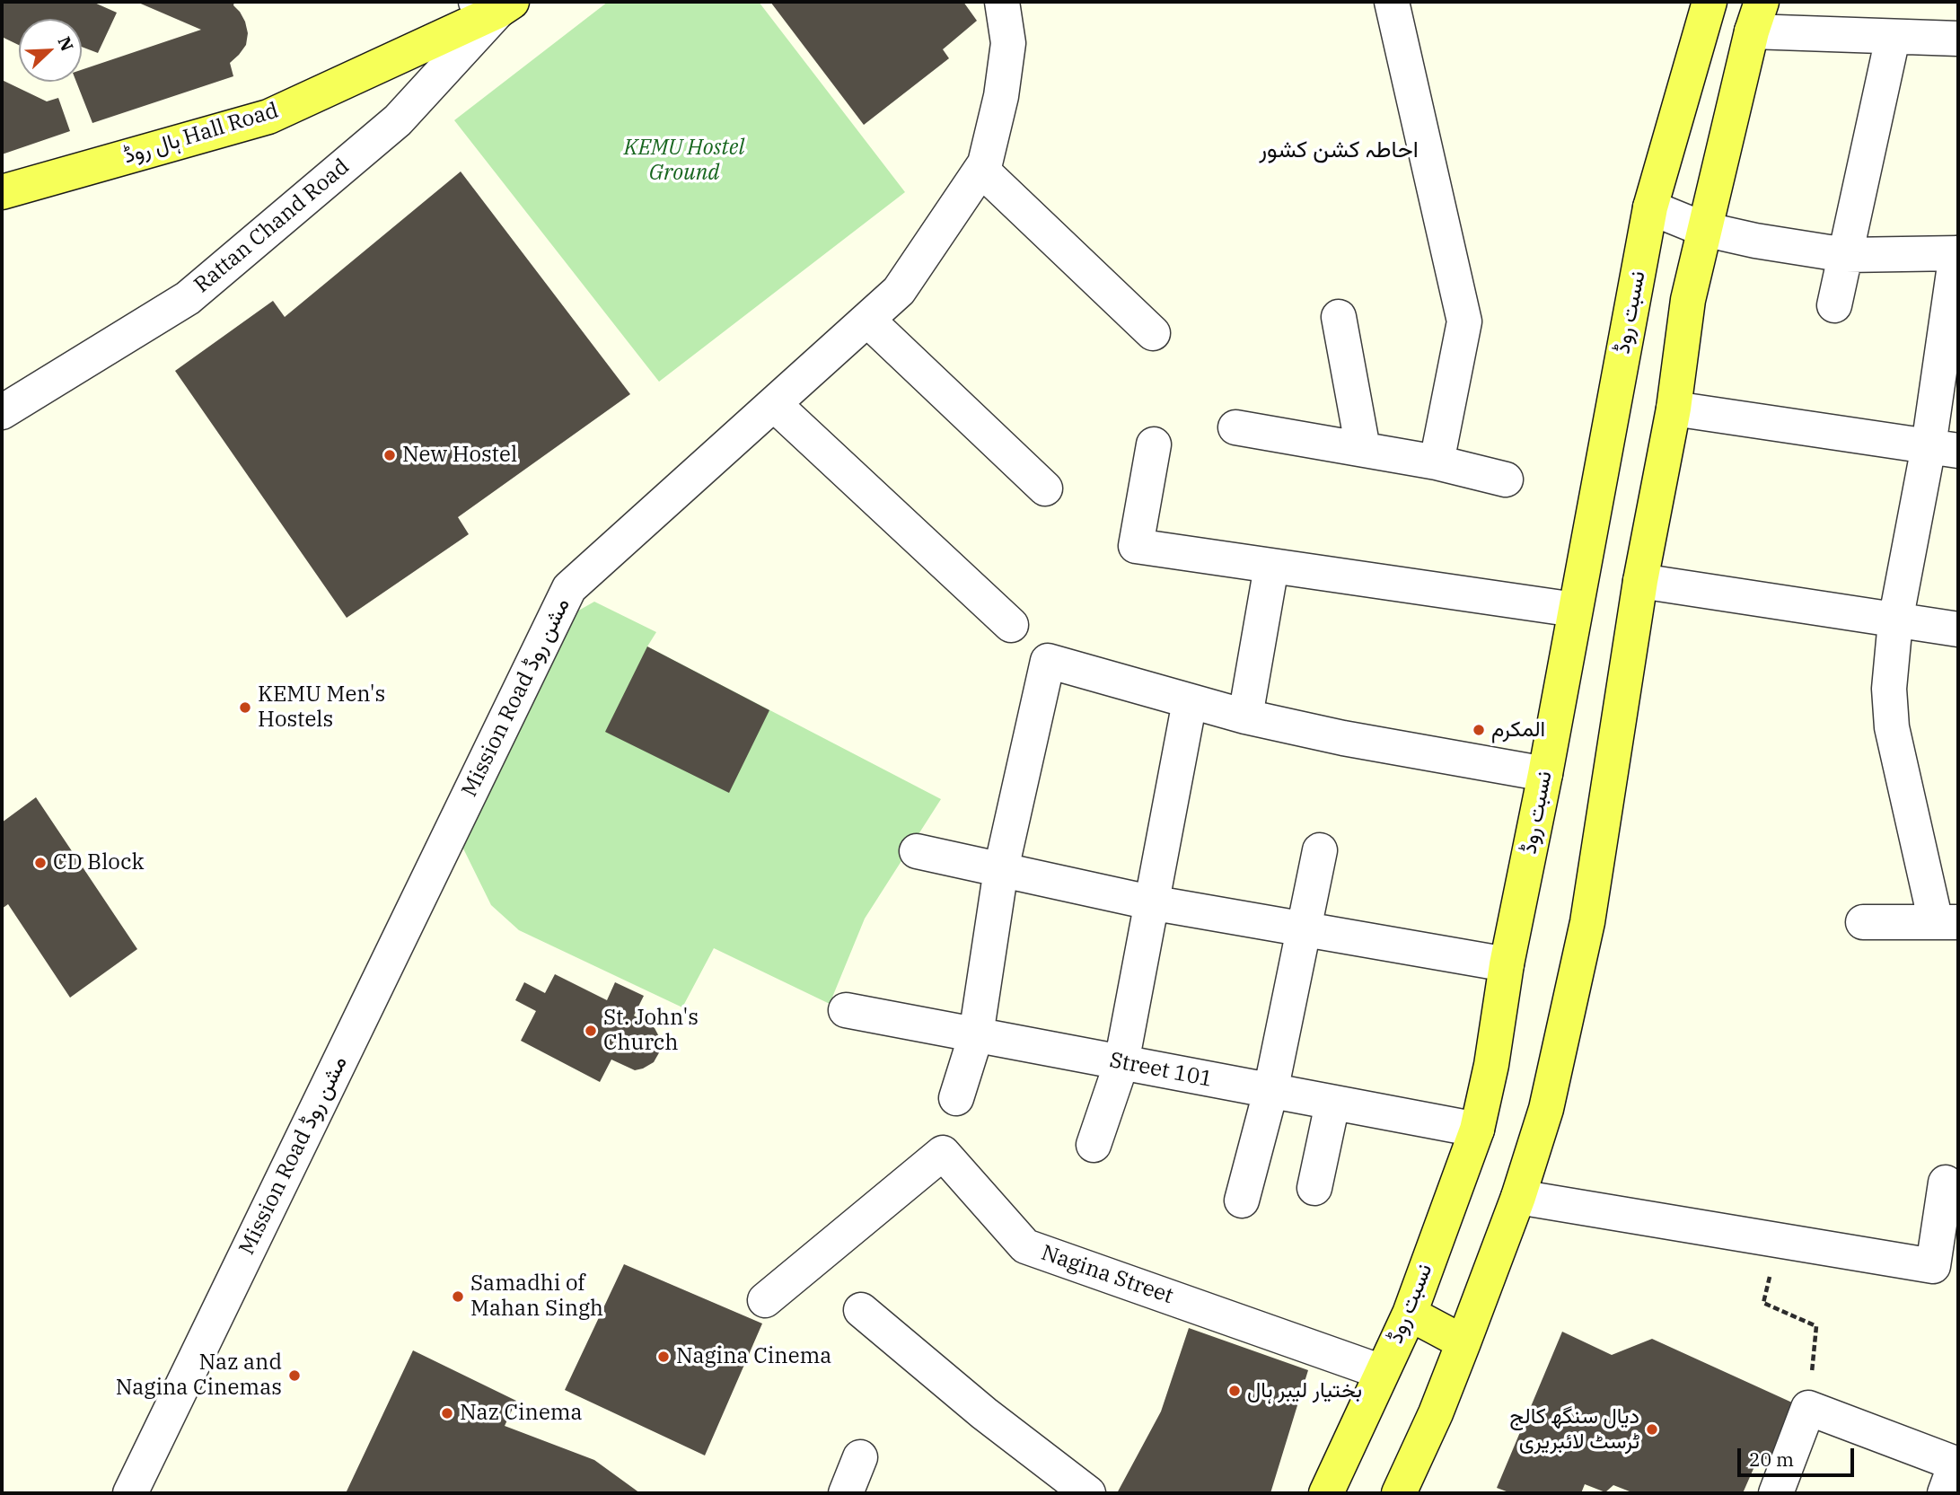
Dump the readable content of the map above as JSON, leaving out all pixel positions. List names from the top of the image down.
{
  "streets": {
    "main road": ["ہال روڈ Hall Road", "نسبت روڈ"],
    "street": [
      "Rattan Chand Road",
      "Mission Road مشن روڈ",
      "Street 101",
      "Nagina Street"
    ]
  },
  "crossings": [
    ["ہال روڈ Hall Road", "Rattan Chand Road"],
    ["نسبت روڈ", "Street 101"],
    ["نسبت روڈ", "Nagina Street"]
  ],
  "districts": ["احاطہ کشن کشور"],
  "parks": ["KEMU Hostel Ground"],
  "places": [
    "New Hostel",
    "KEMU Men's Hostels",
    "المکرم",
    "CD Block",
    "St. John's Church",
    "Samadhi of Mahan Singh",
    "Nagina Cinema",
    "Naz and Nagina Cinemas",
    "بختیار لیبر ہال",
    "Naz Cinema",
    "دیال سنگھ کالج ٹرسٹ لائبریری"
  ],
  "scale_bar": "20 m",
  "north": "top right"
}
